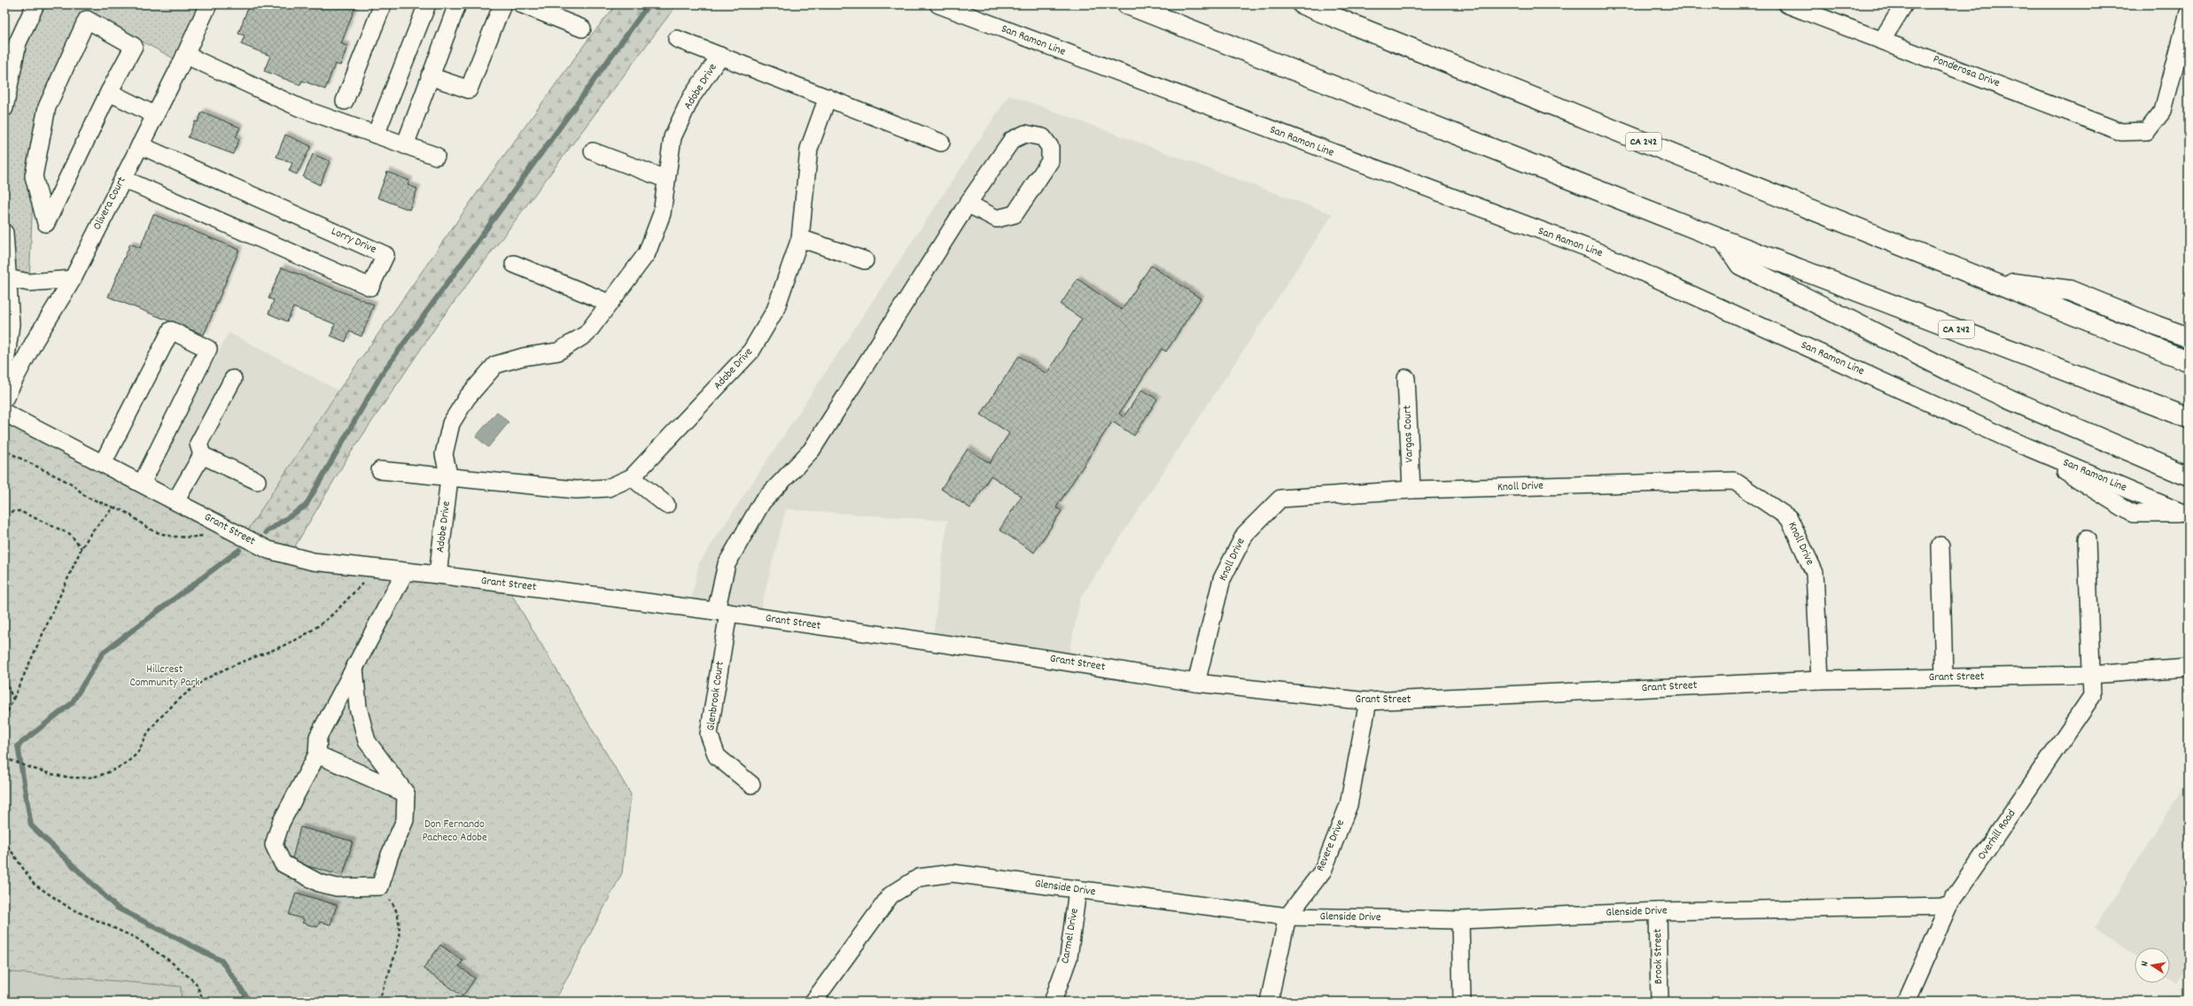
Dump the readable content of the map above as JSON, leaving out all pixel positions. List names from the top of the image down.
{
  "streets": {
    "highway": ["CA 242"],
    "street": [
      "San Ramon Line",
      "Ponderosa Drive",
      "Adobe Drive",
      "Olivera Court",
      "Lorry Drive",
      "Vargas Court",
      "Knoll Drive",
      "Grant Street",
      "Glenbrook Court",
      "Overhill Road",
      "Revere Drive",
      "Glenside Drive",
      "Carmel Drive",
      "Brook Street"
    ]
  },
  "crossings": [
    ["Adobe Drive", "Grant Street"],
    ["Olivera Court", "Lorry Drive"],
    ["Vargas Court", "Knoll Drive"],
    ["Knoll Drive", "Grant Street"],
    ["Grant Street", "Glenbrook Court"],
    ["Grant Street", "Overhill Road"],
    ["Grant Street", "Revere Drive"],
    ["Overhill Road", "Glenside Drive"],
    ["Revere Drive", "Glenside Drive"],
    ["Glenside Drive", "Carmel Drive"],
    ["Glenside Drive", "Brook Street"]
  ],
  "parks": ["Hillcrest Community Park", "Don Fernando Pacheco Adobe"],
  "north": "left"
}
